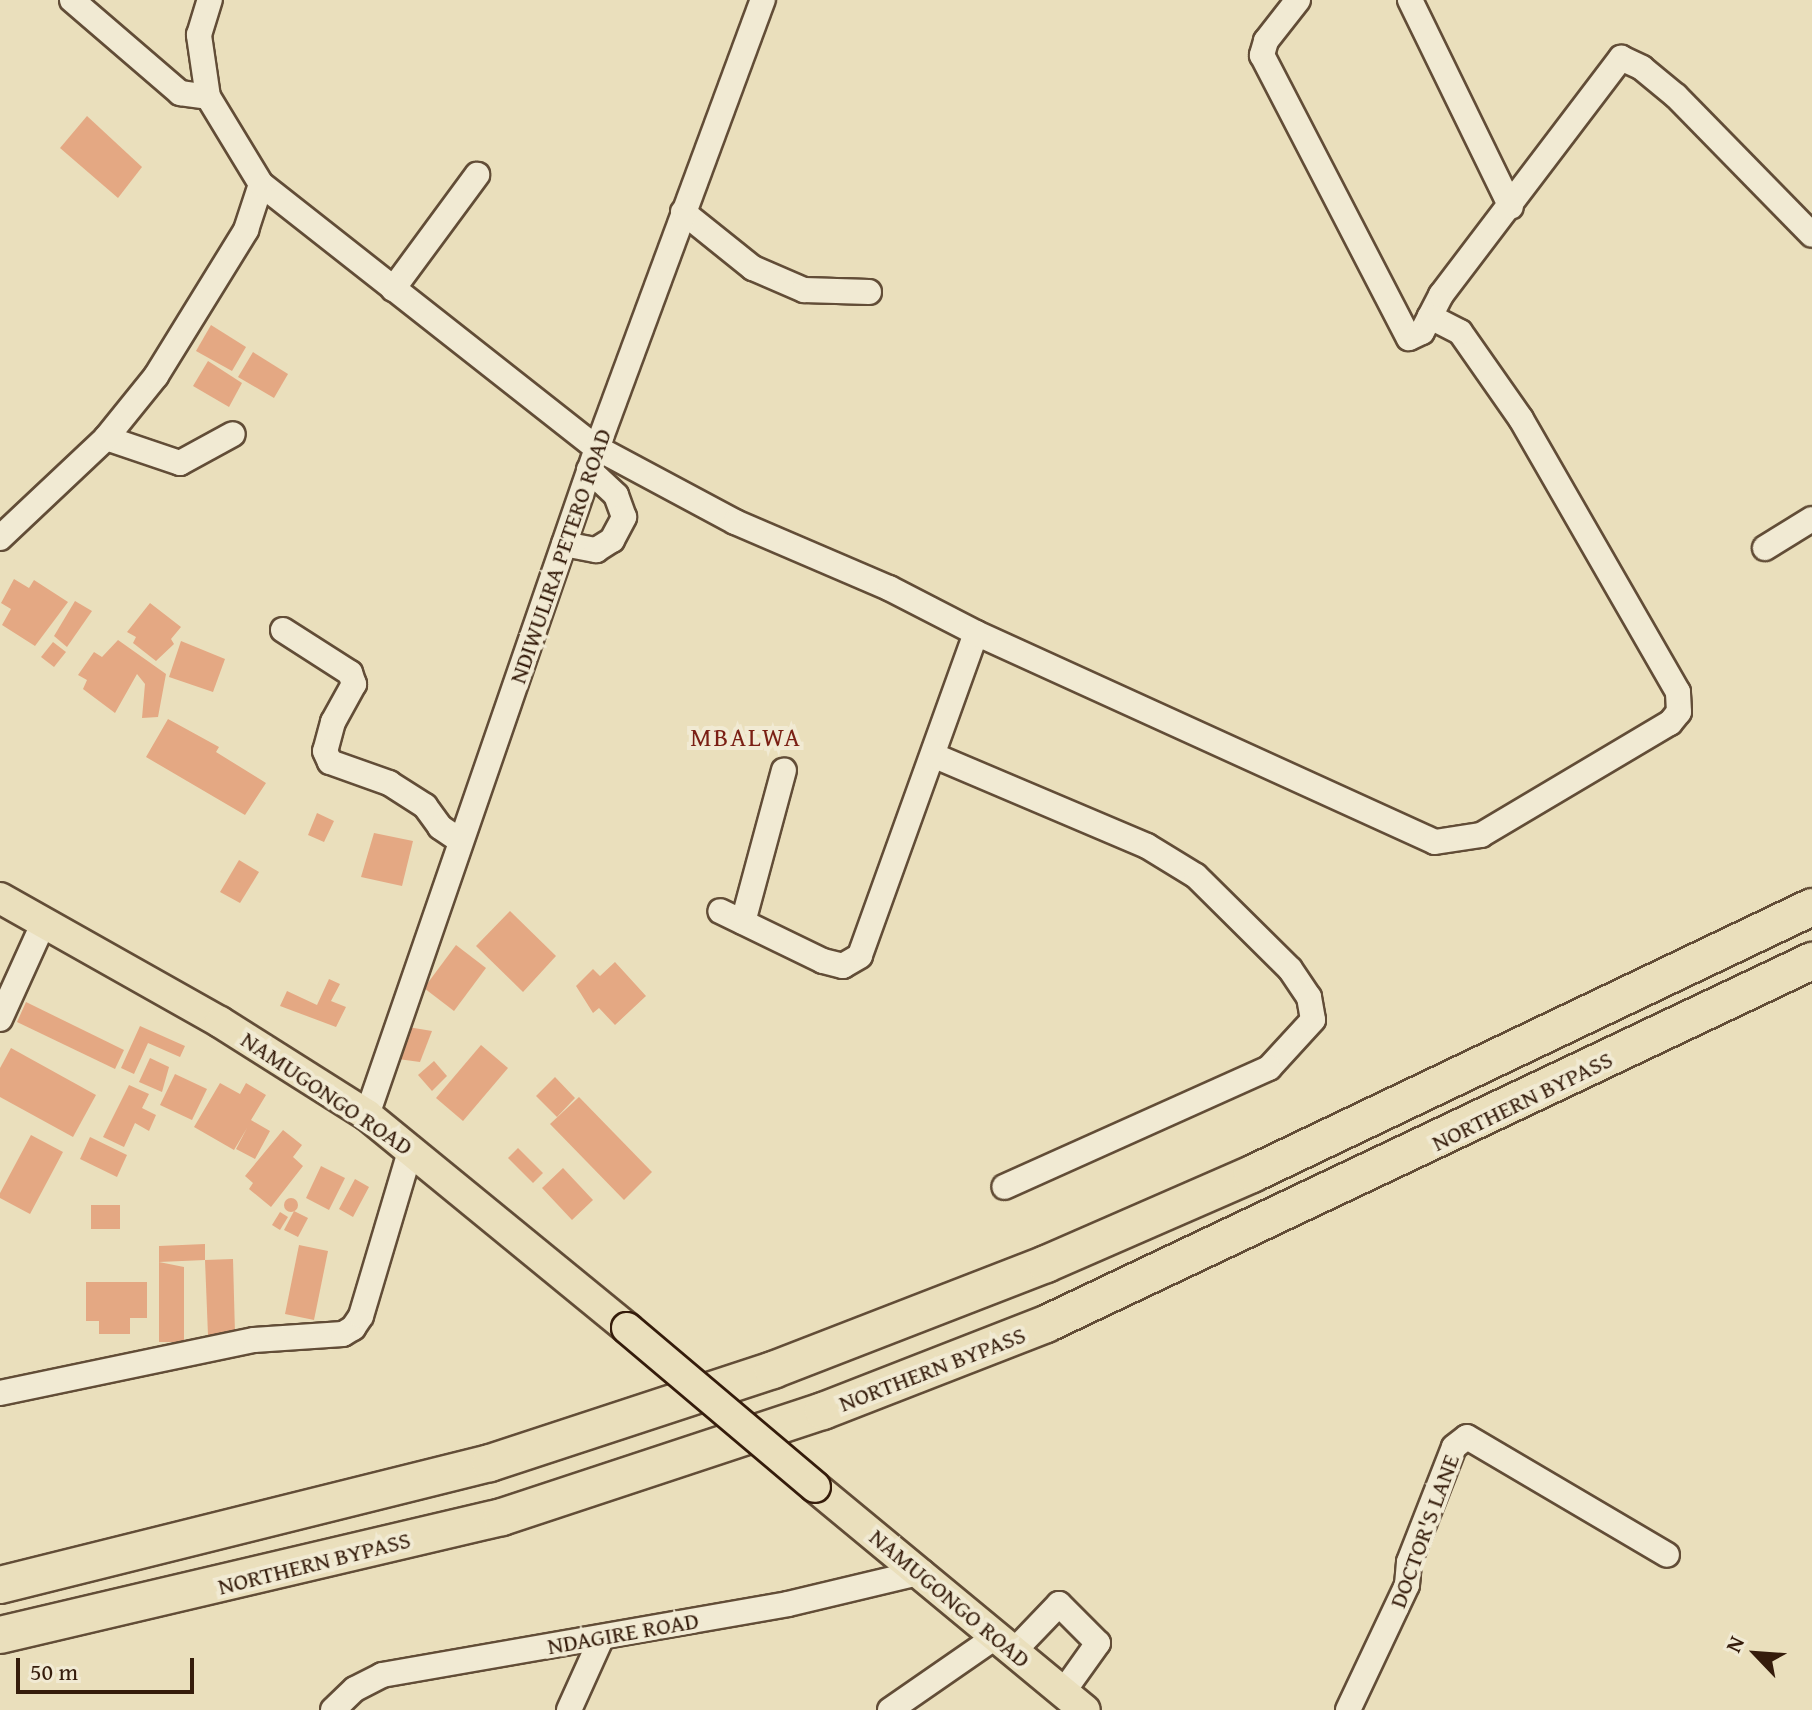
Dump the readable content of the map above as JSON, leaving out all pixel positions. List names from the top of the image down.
{
  "streets": {
    "highway": ["NORTHERN BYPASS"],
    "main road": ["NAMUGONGO ROAD"],
    "street": ["NDIWULIRA PETERO ROAD", "DOCTOR'S LANE", "NDAGIRE ROAD"]
  },
  "crossings": [
    ["NDIWULIRA PETERO ROAD", "NAMUGONGO ROAD"],
    ["NAMUGONGO ROAD", "NDAGIRE ROAD"]
  ],
  "districts": ["MBALWA"],
  "scale_bar": "50 m",
  "north": "top left"
}
